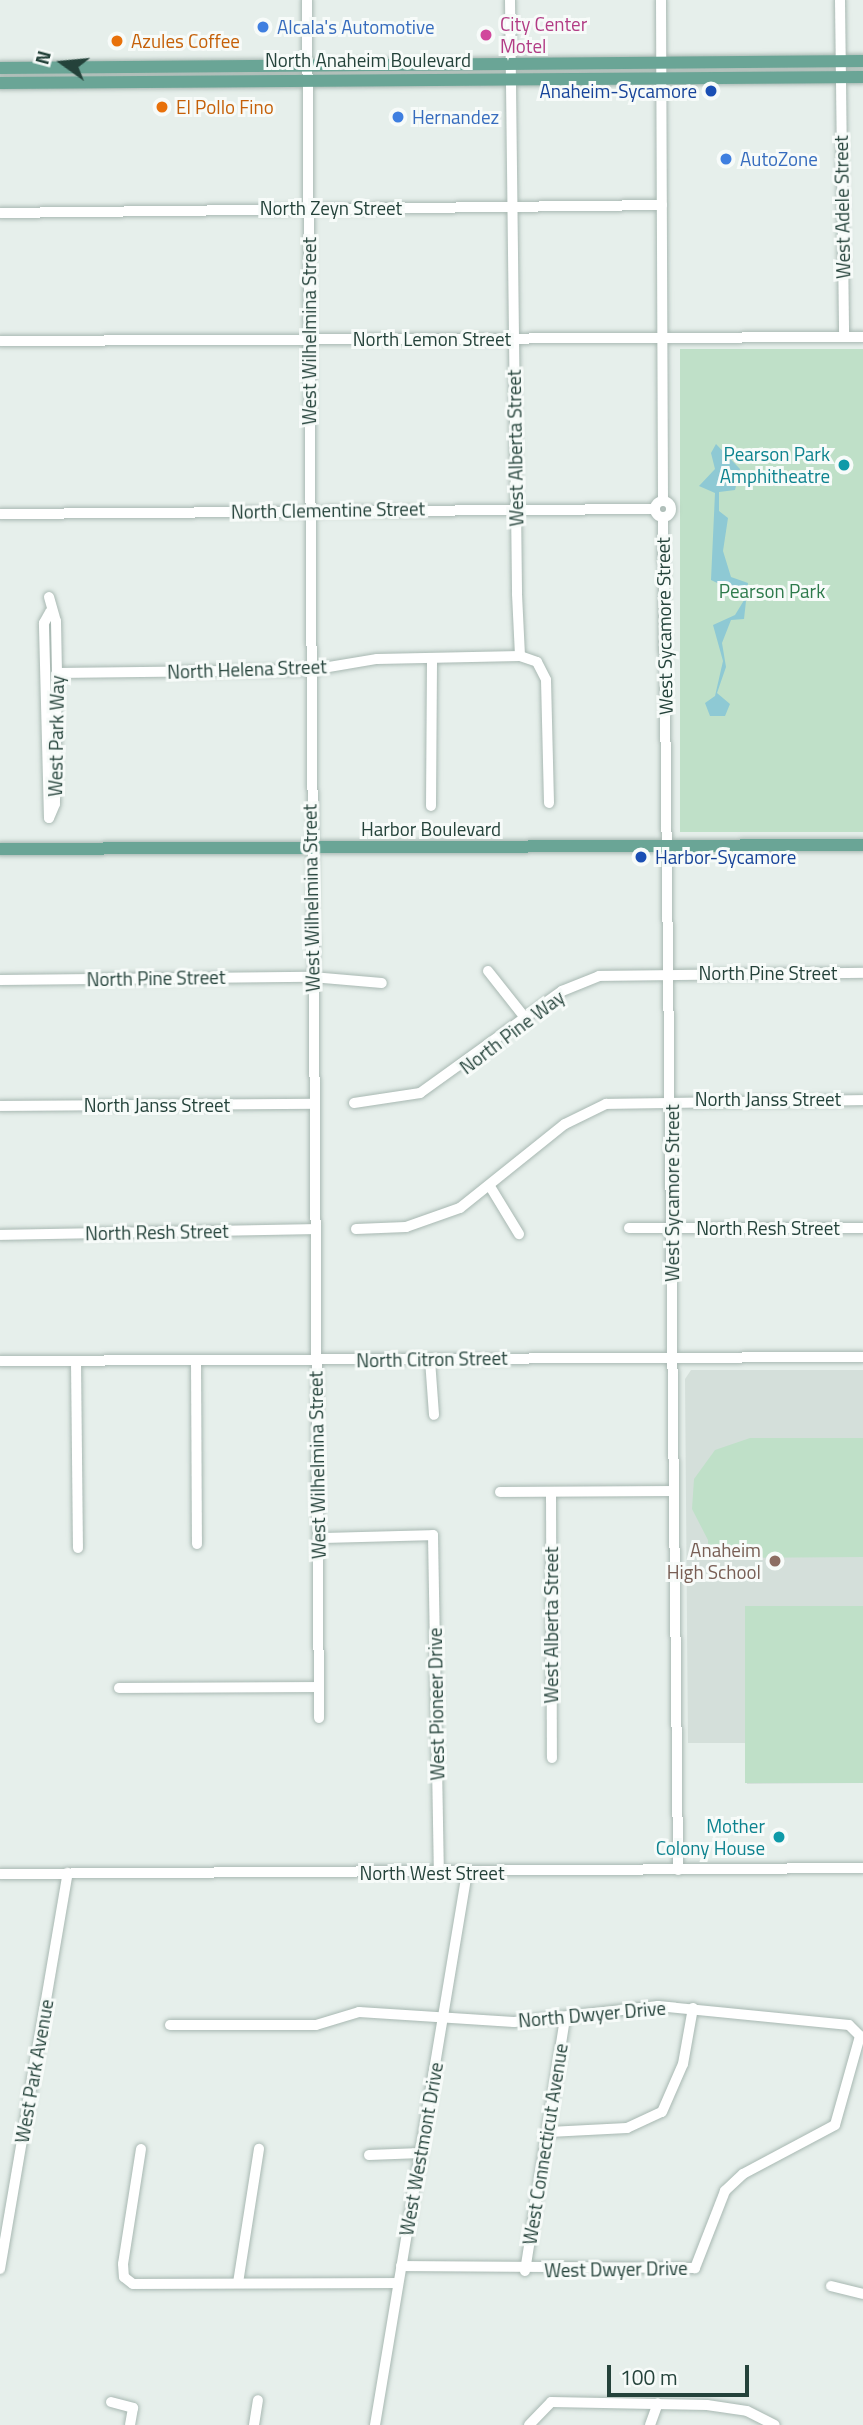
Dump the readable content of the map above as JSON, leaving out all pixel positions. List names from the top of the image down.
{
  "streets": {
    "main road": ["North Anaheim Boulevard", "Harbor Boulevard"],
    "street": [
      "West Adele Street",
      "North Zeyn Street",
      "West Wilhelmina Street",
      "North Lemon Street",
      "West Alberta Street",
      "North Clementine Street",
      "West Sycamore Street",
      "North Helena Street",
      "West Park Way",
      "North Pine Street",
      "North Pine Way",
      "North Janss Street",
      "North Resh Street",
      "North Citron Street",
      "West Pioneer Drive",
      "North West Street",
      "North Dwyer Drive",
      "West Park Avenue",
      "West Connecticut Avenue",
      "West Westmont Drive",
      "West Dwyer Drive"
    ]
  },
  "crossings": [
    ["North Anaheim Boulevard", "West Adele Street"],
    ["North Anaheim Boulevard", "West Wilhelmina Street"],
    ["North Anaheim Boulevard", "West Alberta Street"],
    ["North Anaheim Boulevard", "West Sycamore Street"],
    ["West Adele Street", "North Lemon Street"],
    ["North Zeyn Street", "West Wilhelmina Street"],
    ["North Zeyn Street", "West Alberta Street"],
    ["North Zeyn Street", "West Sycamore Street"],
    ["West Wilhelmina Street", "North Lemon Street"],
    ["West Wilhelmina Street", "North Clementine Street"],
    ["West Wilhelmina Street", "North Helena Street"],
    ["West Wilhelmina Street", "Harbor Boulevard"],
    ["West Wilhelmina Street", "North Pine Street"],
    ["West Wilhelmina Street", "North Janss Street"],
    ["West Wilhelmina Street", "North Resh Street"],
    ["West Wilhelmina Street", "North Citron Street"],
    ["West Wilhelmina Street", "West Pioneer Drive"],
    ["North Lemon Street", "West Alberta Street"],
    ["North Lemon Street", "West Sycamore Street"],
    ["West Alberta Street", "North Clementine Street"],
    ["West Alberta Street", "North Helena Street"],
    ["North Clementine Street", "West Sycamore Street"],
    ["West Sycamore Street", "Harbor Boulevard"],
    ["West Sycamore Street", "North Pine Street"],
    ["West Sycamore Street", "North Pine Way"],
    ["West Sycamore Street", "North Janss Street"],
    ["West Sycamore Street", "North Resh Street"],
    ["West Sycamore Street", "North Citron Street"],
    ["West Sycamore Street", "North West Street"],
    ["North Helena Street", "West Park Way"],
    ["North Pine Street", "North Pine Way"],
    ["West Pioneer Drive", "North West Street"],
    ["North West Street", "West Park Avenue"],
    ["North West Street", "West Westmont Drive"],
    ["North Dwyer Drive", "West Connecticut Avenue"],
    ["North Dwyer Drive", "West Westmont Drive"],
    ["North Dwyer Drive", "West Dwyer Drive"],
    ["West Connecticut Avenue", "West Dwyer Drive"]
  ],
  "parks": ["Pearson Park"],
  "places": [
    "Alcala's Automotive",
    "City Center Motel",
    "Azules Coffee",
    "Anaheim-Sycamore",
    "El Pollo Fino",
    "Hernandez",
    "AutoZone",
    "Pearson Park Amphitheatre",
    "Harbor-Sycamore",
    "Anaheim High School",
    "Mother Colony House"
  ],
  "scale_bar": "100 m",
  "north": "left"
}
